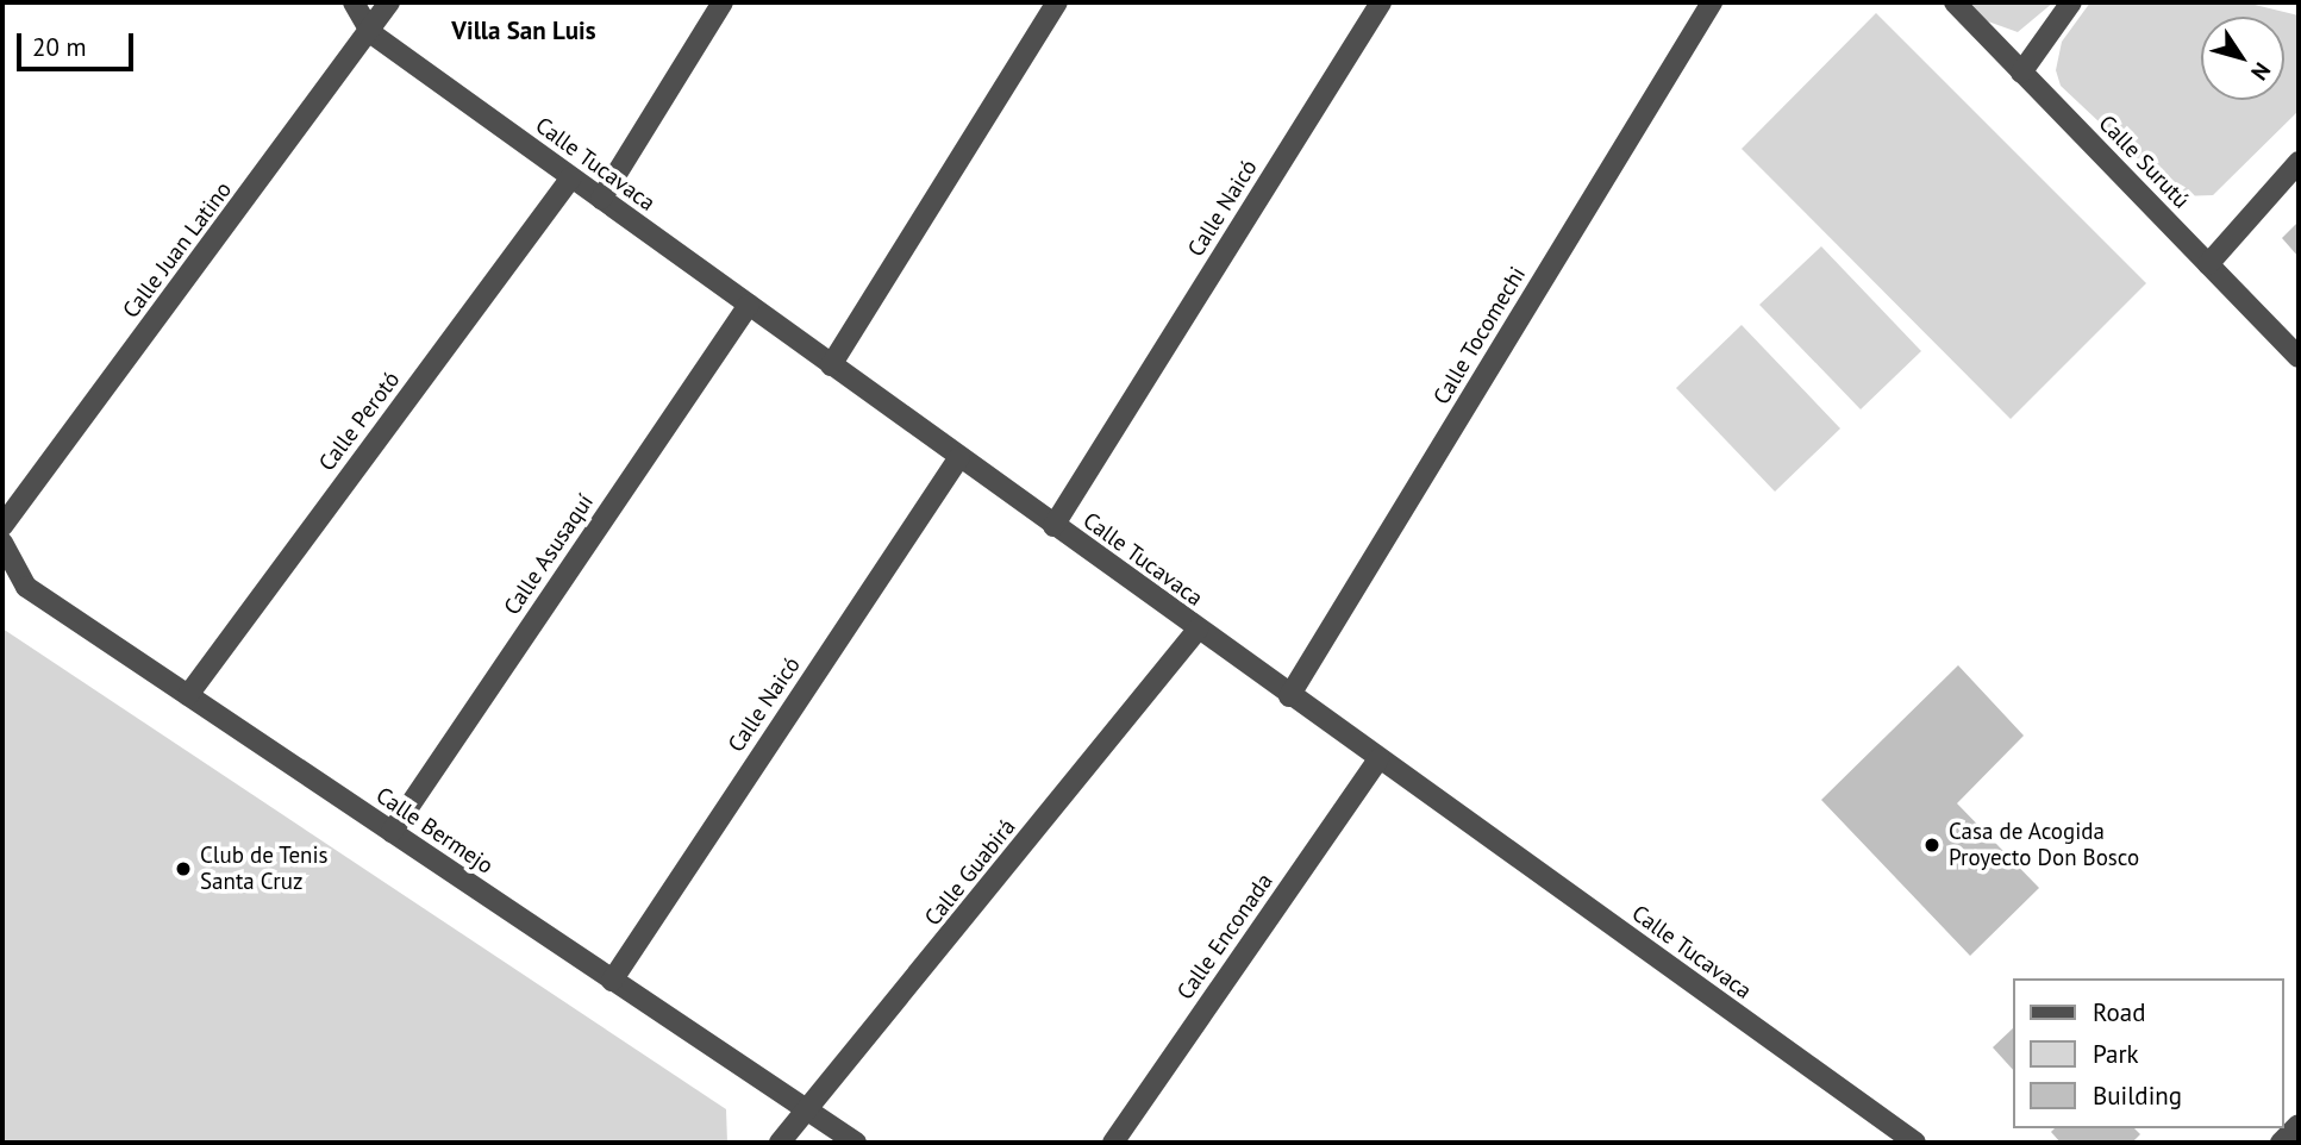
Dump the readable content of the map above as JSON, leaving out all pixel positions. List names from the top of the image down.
{
  "streets": {
    "street": [
      "Calle Surutú",
      "Calle Tucavaca",
      "Calle Naicó",
      "Calle Juan Latino",
      "Calle Tocomechi",
      "Calle Perotó",
      "Calle Asusaquí",
      "Calle Bermejo",
      "Calle Guabirá",
      "Calle Enconada"
    ]
  },
  "crossings": [
    ["Calle Tucavaca", "Calle Naicó"],
    ["Calle Tucavaca", "Calle Juan Latino"],
    ["Calle Tucavaca", "Calle Tocomechi"],
    ["Calle Tucavaca", "Calle Perotó"],
    ["Calle Tucavaca", "Calle Asusaquí"],
    ["Calle Tucavaca", "Calle Guabirá"],
    ["Calle Tucavaca", "Calle Enconada"],
    ["Calle Naicó", "Calle Bermejo"],
    ["Calle Perotó", "Calle Bermejo"],
    ["Calle Asusaquí", "Calle Bermejo"],
    ["Calle Bermejo", "Calle Guabirá"]
  ],
  "districts": ["Villa San Luis"],
  "places": ["Casa de Acogida Proyecto Don Bosco", "Club de Tenis Santa Cruz"],
  "legend": ["Road", "Park", "Building"],
  "scale_bar": "20 m",
  "north": "bottom right"
}
